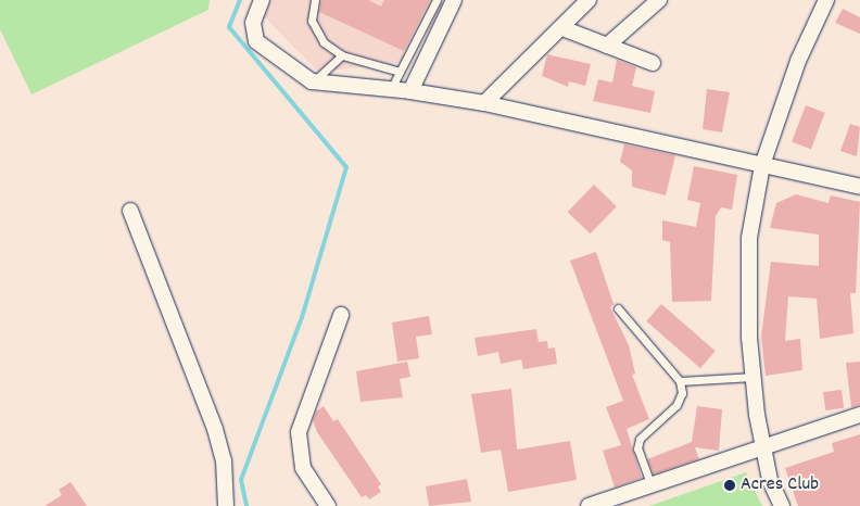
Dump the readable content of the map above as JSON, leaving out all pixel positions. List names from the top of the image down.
{
  "places": ["Acres Club"]
}
